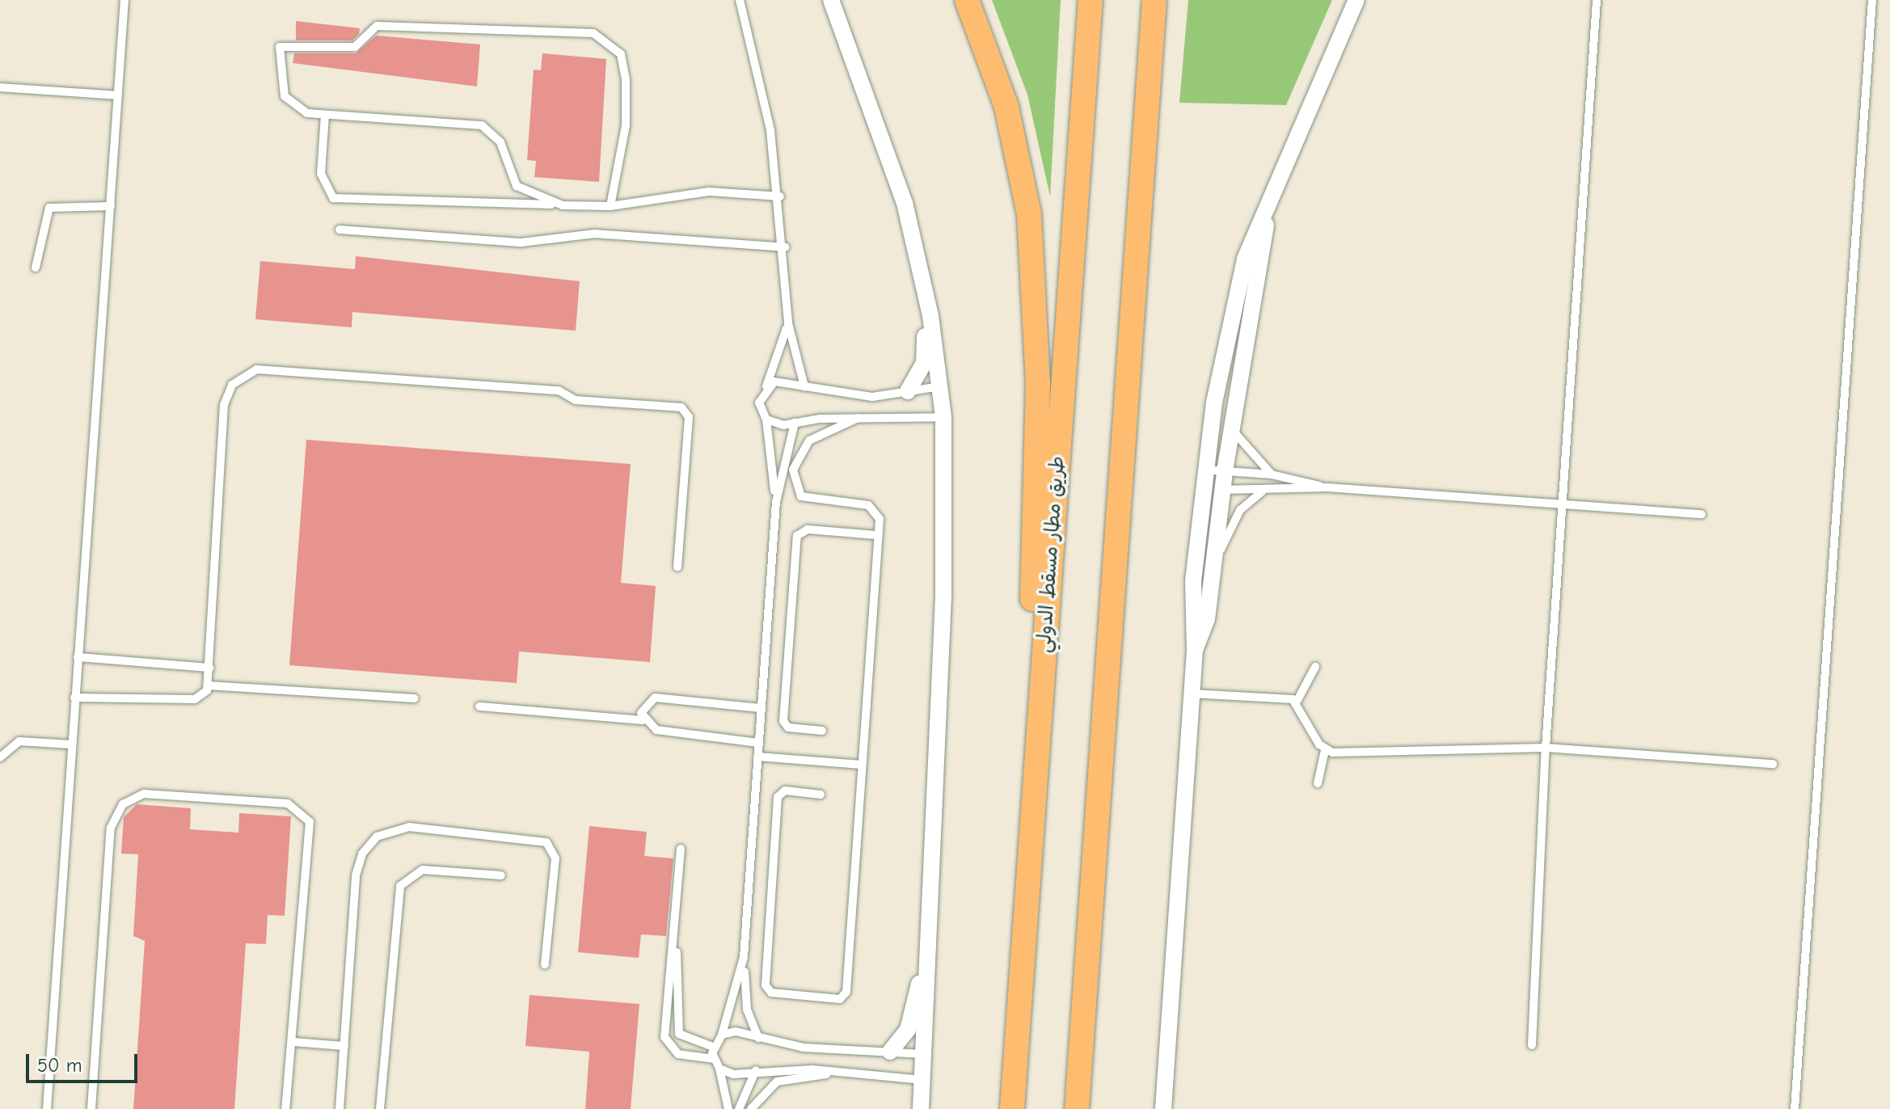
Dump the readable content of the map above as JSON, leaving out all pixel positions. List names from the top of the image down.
{
  "streets": {
    "main road": ["طريق مطار مسقط الدولي"]
  },
  "scale_bar": "50 m"
}
